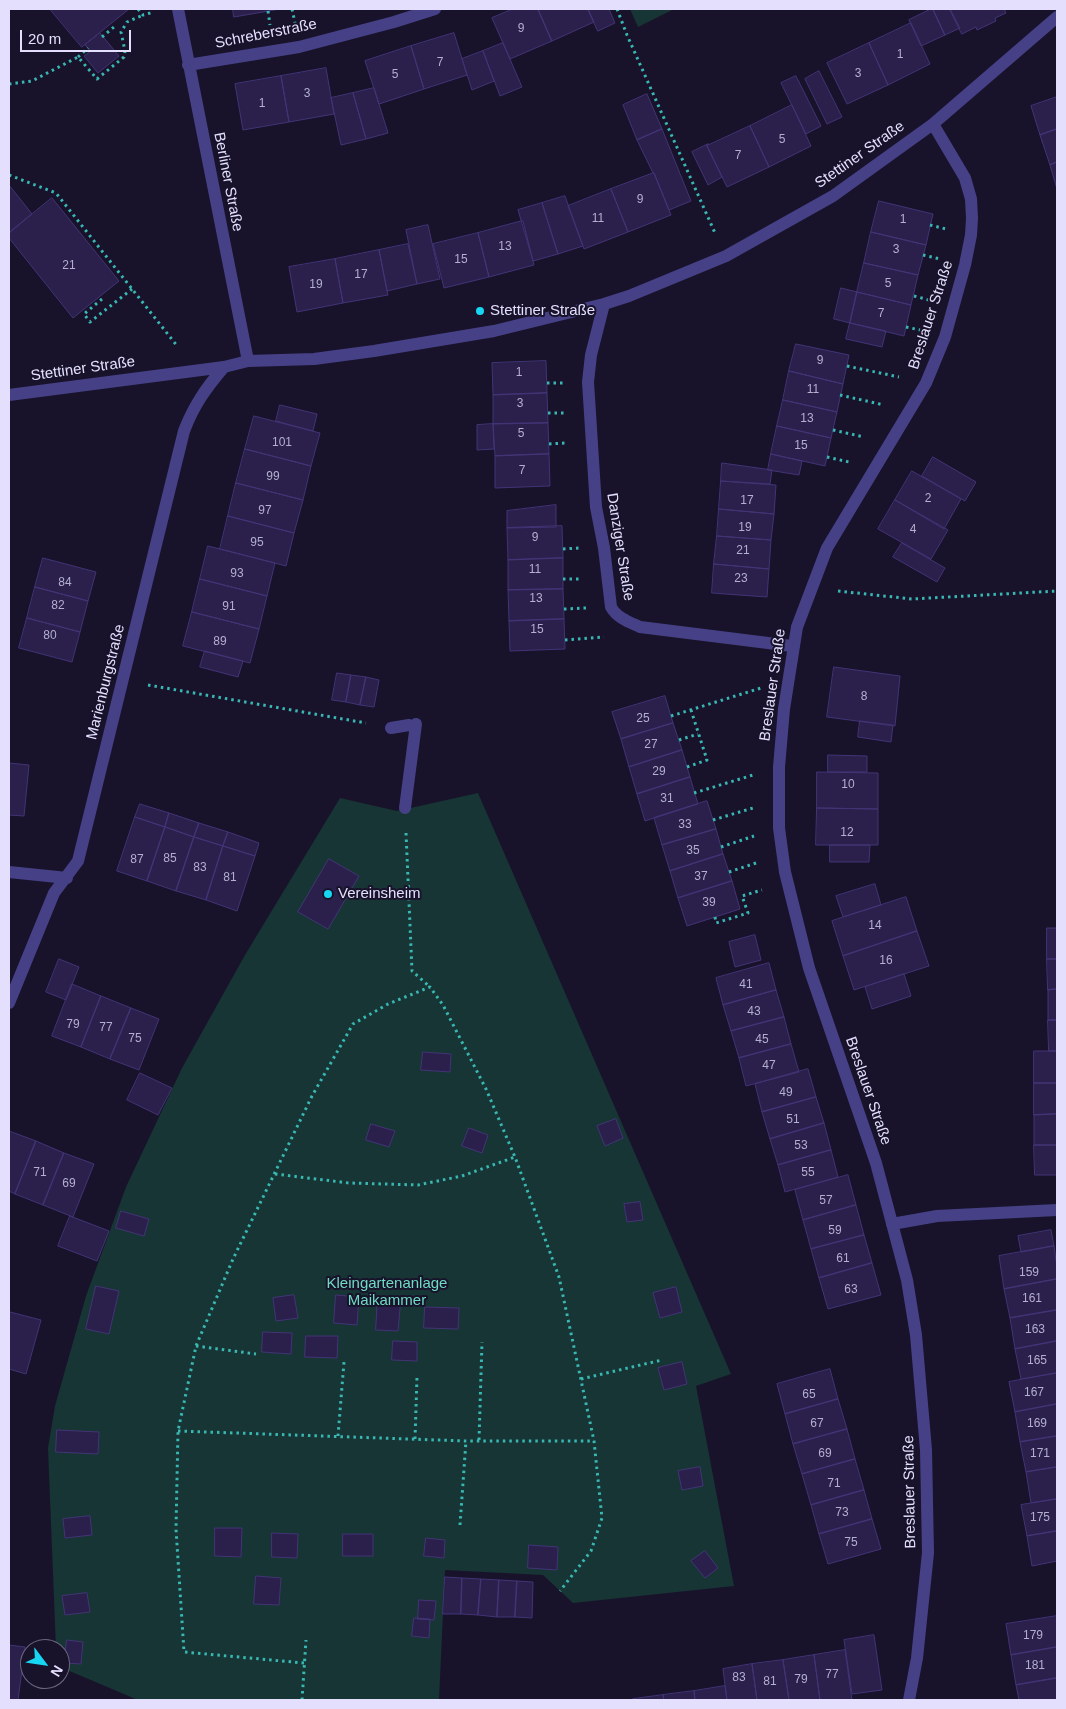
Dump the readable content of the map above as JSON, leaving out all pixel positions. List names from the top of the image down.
{
  "streets": {
    "street": [
      "Schreberstraße",
      "Stettiner Straße",
      "Berliner Straße",
      "Breslauer Straße",
      "Danziger Straße",
      "Marienburgstraße"
    ]
  },
  "crossings": [
    ["Schreberstraße", "Berliner Straße"],
    ["Stettiner Straße", "Berliner Straße"],
    ["Stettiner Straße", "Breslauer Straße"],
    ["Stettiner Straße", "Danziger Straße"],
    ["Stettiner Straße", "Marienburgstraße"],
    ["Breslauer Straße", "Danziger Straße"]
  ],
  "parks": ["Kleingartenanlage Maikammer"],
  "places": ["Stettiner Straße", "Vereinsheim"],
  "house_numbers": [
    "9",
    "1",
    "7",
    "3",
    "5",
    "3",
    "1",
    "5",
    "7",
    "9",
    "11",
    "1",
    "13",
    "3",
    "15",
    "21",
    "17",
    "5",
    "19",
    "7",
    "9",
    "1",
    "11",
    "3",
    "13",
    "5",
    "101",
    "15",
    "7",
    "99",
    "2",
    "17",
    "97",
    "19",
    "4",
    "9",
    "95",
    "21",
    "11",
    "93",
    "23",
    "84",
    "13",
    "82",
    "91",
    "15",
    "80",
    "89",
    "8",
    "25",
    "27",
    "29",
    "10",
    "31",
    "33",
    "12",
    "35",
    "85",
    "87",
    "83",
    "37",
    "81",
    "39",
    "14",
    "16",
    "41",
    "43",
    "79",
    "77",
    "75",
    "45",
    "47",
    "49",
    "51",
    "53",
    "71",
    "55",
    "69",
    "57",
    "59",
    "61",
    "159",
    "63",
    "161",
    "163",
    "165",
    "167",
    "65",
    "67",
    "169",
    "69",
    "171",
    "71",
    "73",
    "175",
    "75",
    "179",
    "181",
    "77",
    "83",
    "79",
    "81"
  ],
  "scale_bar": "20 m",
  "north": "bottom right"
}
